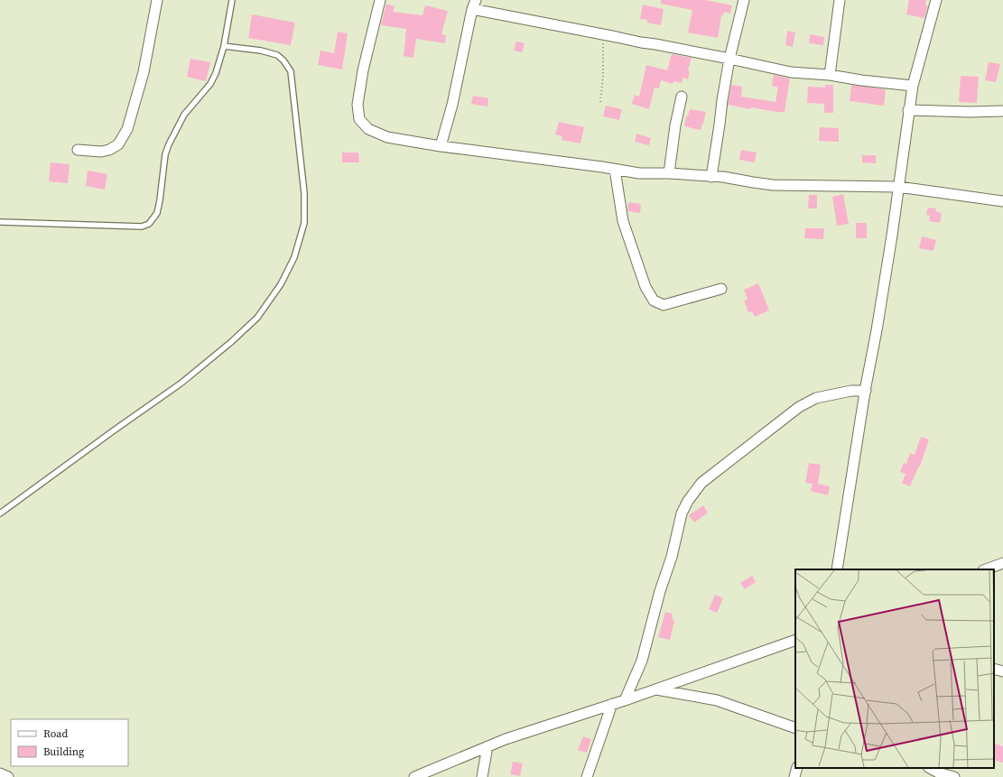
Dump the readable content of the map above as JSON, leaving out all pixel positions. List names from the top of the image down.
{
  "legend": ["Road", "Building"]
}
